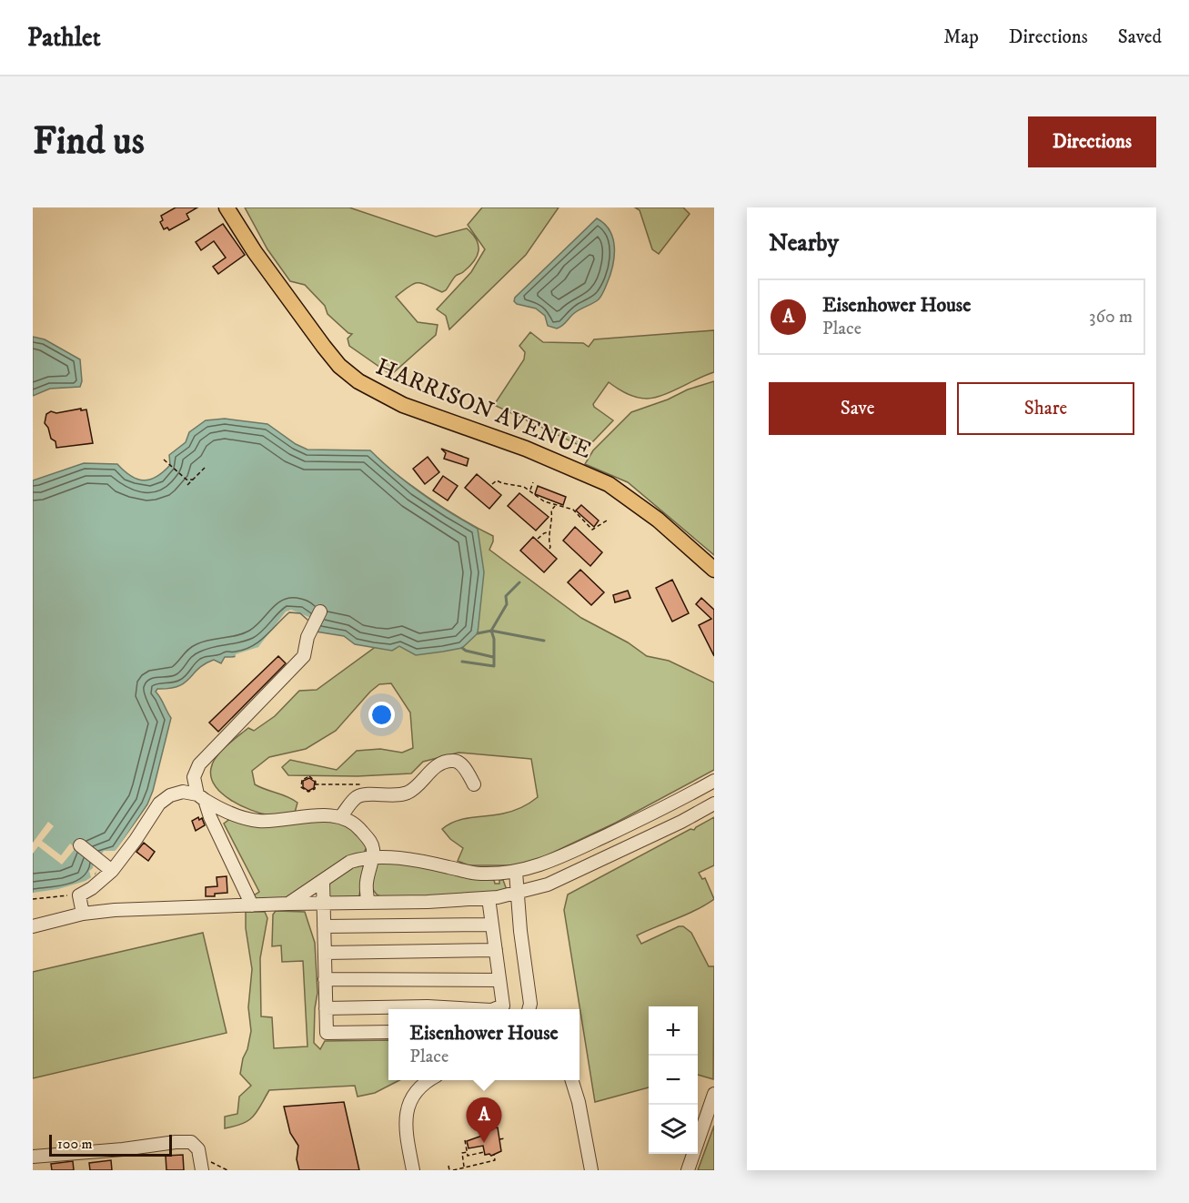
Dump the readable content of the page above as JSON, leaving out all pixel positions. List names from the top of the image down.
{
  "streets": {
    "main road": ["HARRISON AVENUE"]
  },
  "scale_bar": "100 m",
  "page": {
    "header": "Pathlet",
    "nav": ["Map", "Directions", "Saved"],
    "buttons": [
      "Directions",
      ["Save", "Share"]
    ],
    "title": "Find us",
    "heading": "Nearby",
    "list": [
      {
        "mark": "A",
        "name": "Eisenhower House",
        "note": "Place",
        "value": "360 m"
      }
    ],
    "map_buttons": ["+", "−"],
    "popup": ["Eisenhower House", "Place"],
    "pins": "A",
    "scale": "100 m"
  }
}
